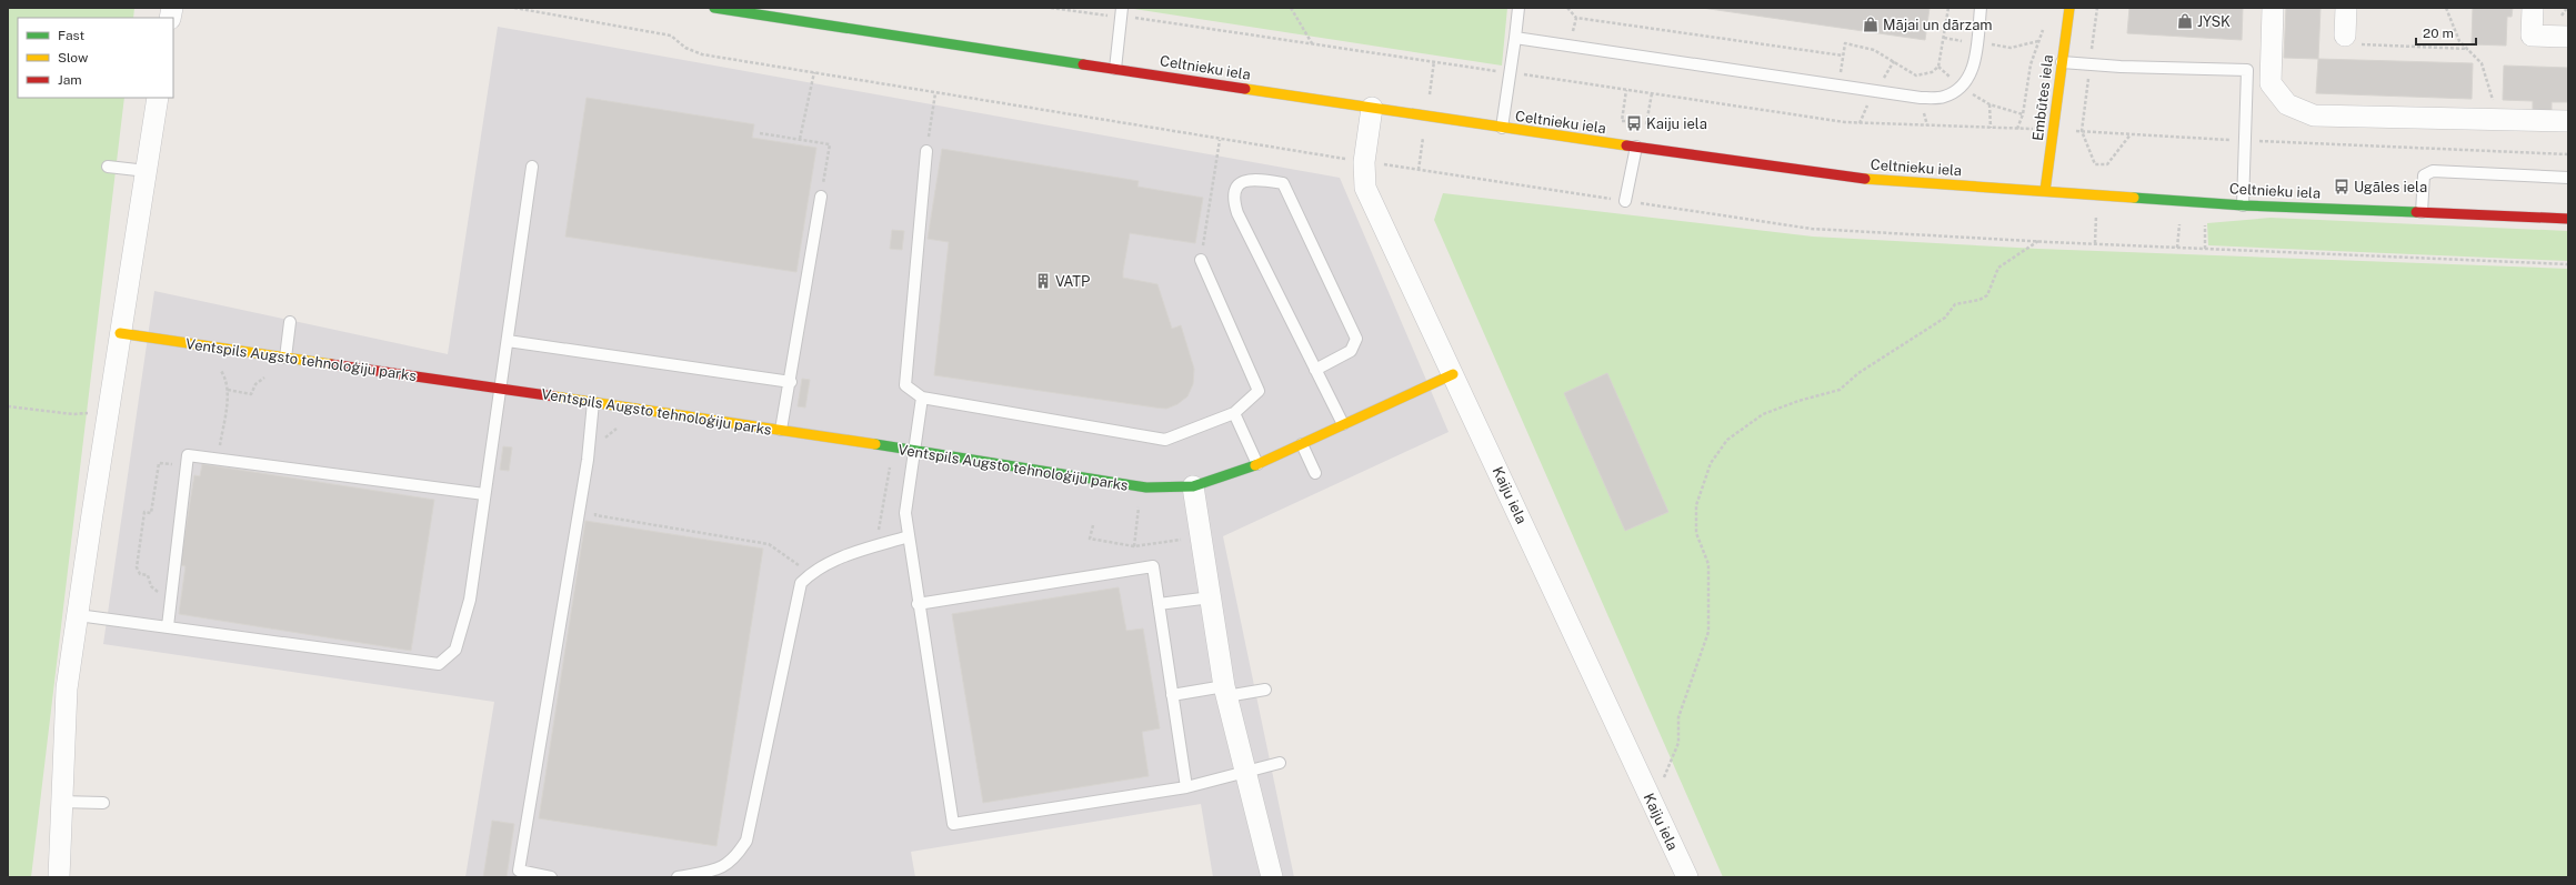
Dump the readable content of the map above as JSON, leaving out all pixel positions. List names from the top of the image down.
{
  "streets": {
    "street": [
      "Celtnieku iela",
      "Embūtes iela",
      "Ventspils Augsto tehnoloģiju parks",
      "Kaiju iela"
    ]
  },
  "crossings": [
    ["Celtnieku iela", "Embūtes iela"],
    ["Celtnieku iela", "Kaiju iela"],
    ["Ventspils Augsto tehnoloģiju parks", "Kaiju iela"]
  ],
  "places": {
    "shop": ["JYSK", "Mājai un dārzam"],
    "bus stop": ["Kaiju iela", "Ugāles iela"],
    "building": ["VATP"]
  },
  "legend": ["Fast", "Slow", "Jam"],
  "scale_bar": "20 m"
}
